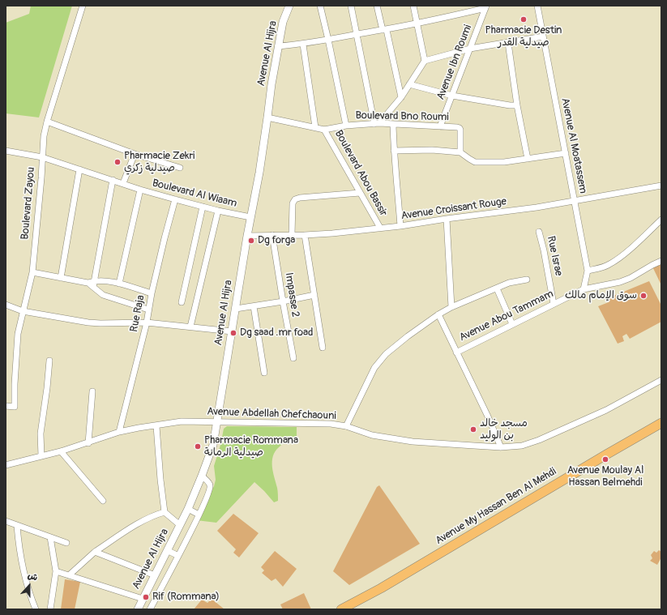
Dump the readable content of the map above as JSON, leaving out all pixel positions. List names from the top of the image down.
{
  "streets": {
    "main road": ["Avenue My Hassan Ben Al Mehdi"],
    "street": [
      "Avenue Al Hijra",
      "Avenue Ibn Roumi",
      "Boulevard Bno Roumi",
      "Avenue Al Moatassem",
      "Boulevard Abou Bassir",
      "Boulevard Al Wiaam",
      "Boulevard Zayou",
      "Avenue Croissant Rouge",
      "Rue Israe",
      "Impasse 2",
      "Rue Raja",
      "Avenue Abou Tammam",
      "Avenue Abdellah Chefchaouni"
    ]
  },
  "crossings": [
    ["Avenue Al Hijra", "Boulevard Bno Roumi"],
    ["Avenue Al Hijra", "Boulevard Al Wiaam"],
    ["Avenue Al Hijra", "Avenue Croissant Rouge"],
    ["Avenue Al Hijra", "Avenue Abdellah Chefchaouni"],
    ["Avenue Ibn Roumi", "Boulevard Bno Roumi"],
    ["Boulevard Bno Roumi", "Boulevard Abou Bassir"],
    ["Avenue Al Moatassem", "Avenue Croissant Rouge"],
    ["Avenue Al Moatassem", "Avenue Abou Tammam"],
    ["Boulevard Abou Bassir", "Avenue Croissant Rouge"],
    ["Boulevard Al Wiaam", "Boulevard Zayou"],
    ["Boulevard Al Wiaam", "Rue Raja"],
    ["Avenue Croissant Rouge", "Impasse 2"],
    ["Rue Israe", "Avenue Abou Tammam"],
    ["Rue Raja", "Avenue Abdellah Chefchaouni"]
  ],
  "places": [
    "Pharmacie Destin صيدلية القدر",
    "Pharmacie Zekri صيدلية زكري",
    "Dg forga",
    "سوق الإمام مالك",
    "Dg saad .mr foad",
    "مسجد خالد بن الوليد",
    "Pharmacie Rommana صيدلية الرمانة",
    "Avenue Moulay Al Hassan Belmehdi",
    "Rif (Rommana)"
  ],
  "north": "top"
}
